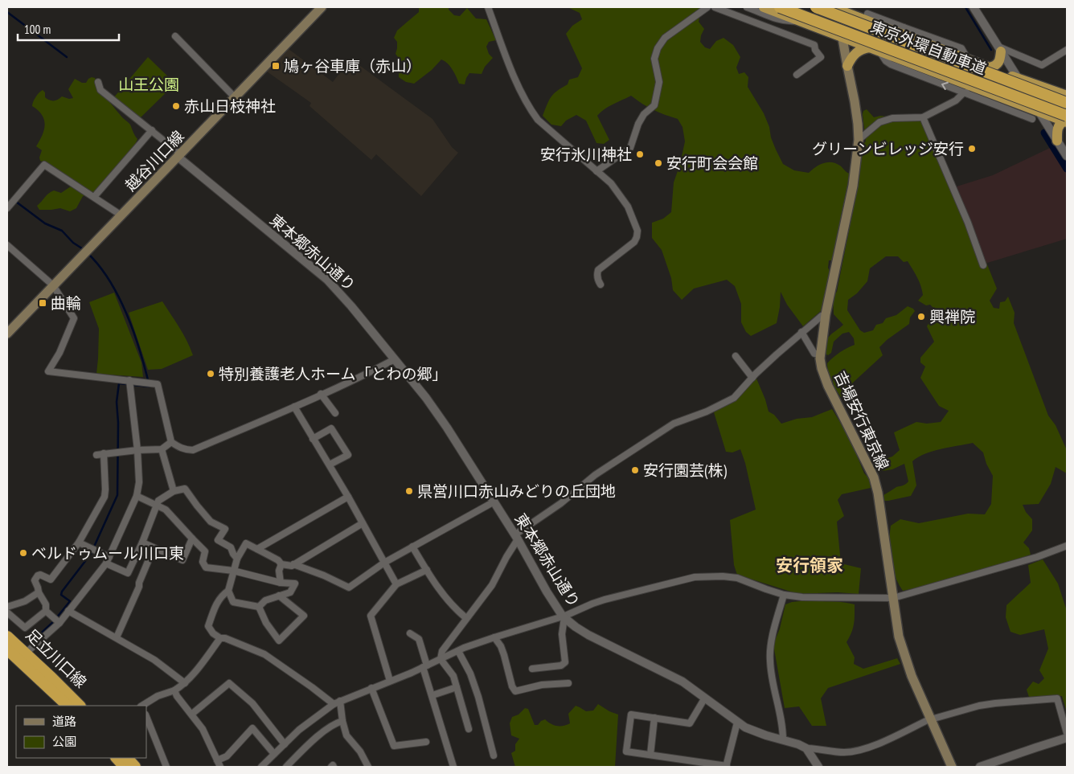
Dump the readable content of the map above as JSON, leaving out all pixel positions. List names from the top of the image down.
{
  "streets": {
    "highway": ["東京外環自動車道"],
    "main road": ["越谷川口線", "吉場安行東京線", "足立川口線"],
    "street": ["東本郷赤山通り"]
  },
  "crossings": [
    ["越谷川口線", "東本郷赤山通り"]
  ],
  "districts": ["安行領家"],
  "parks": ["山王公園"],
  "places": {
    "transit": ["鳩ヶ谷車庫（赤山）", "曲輪"],
    "other": [
      "赤山日枝神社",
      "グリーンビレッジ安行",
      "安行氷川神社",
      "安行町会会館",
      "興禅院",
      "特別養護老人ホーム「とわの郷」",
      "安行園芸(株)",
      "県営川口赤山みどりの丘団地",
      "ベルドゥムール川口東"
    ]
  },
  "legend": ["道路", "公園"],
  "scale_bar": "100 m"
}
